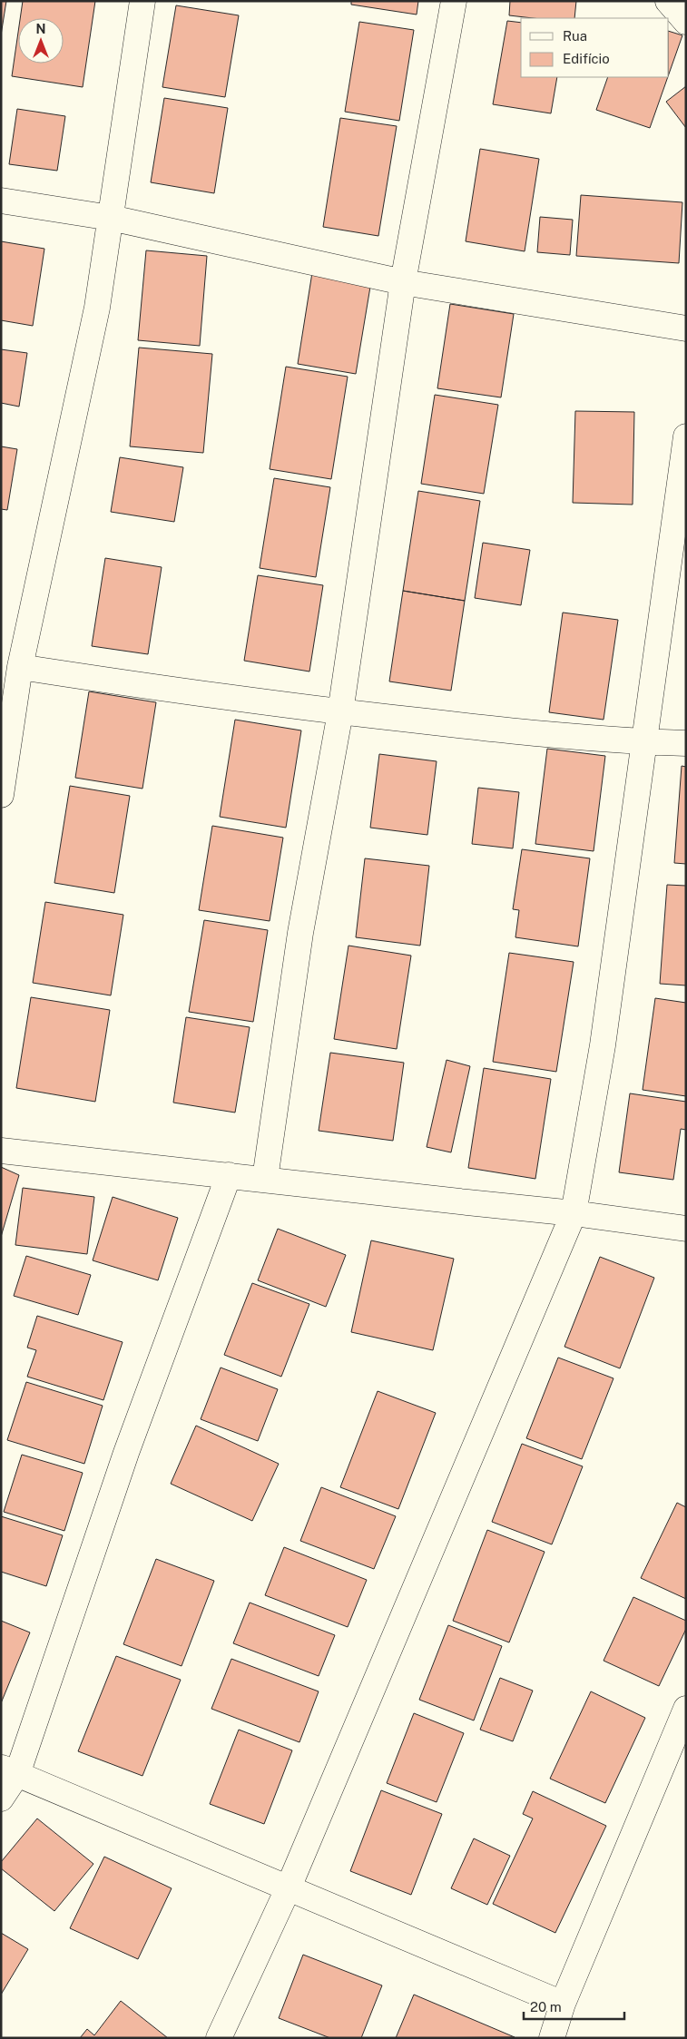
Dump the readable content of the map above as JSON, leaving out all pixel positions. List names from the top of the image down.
{
  "legend": ["Rua", "Edifício"],
  "scale_bar": "20 m",
  "north": "top"
}
